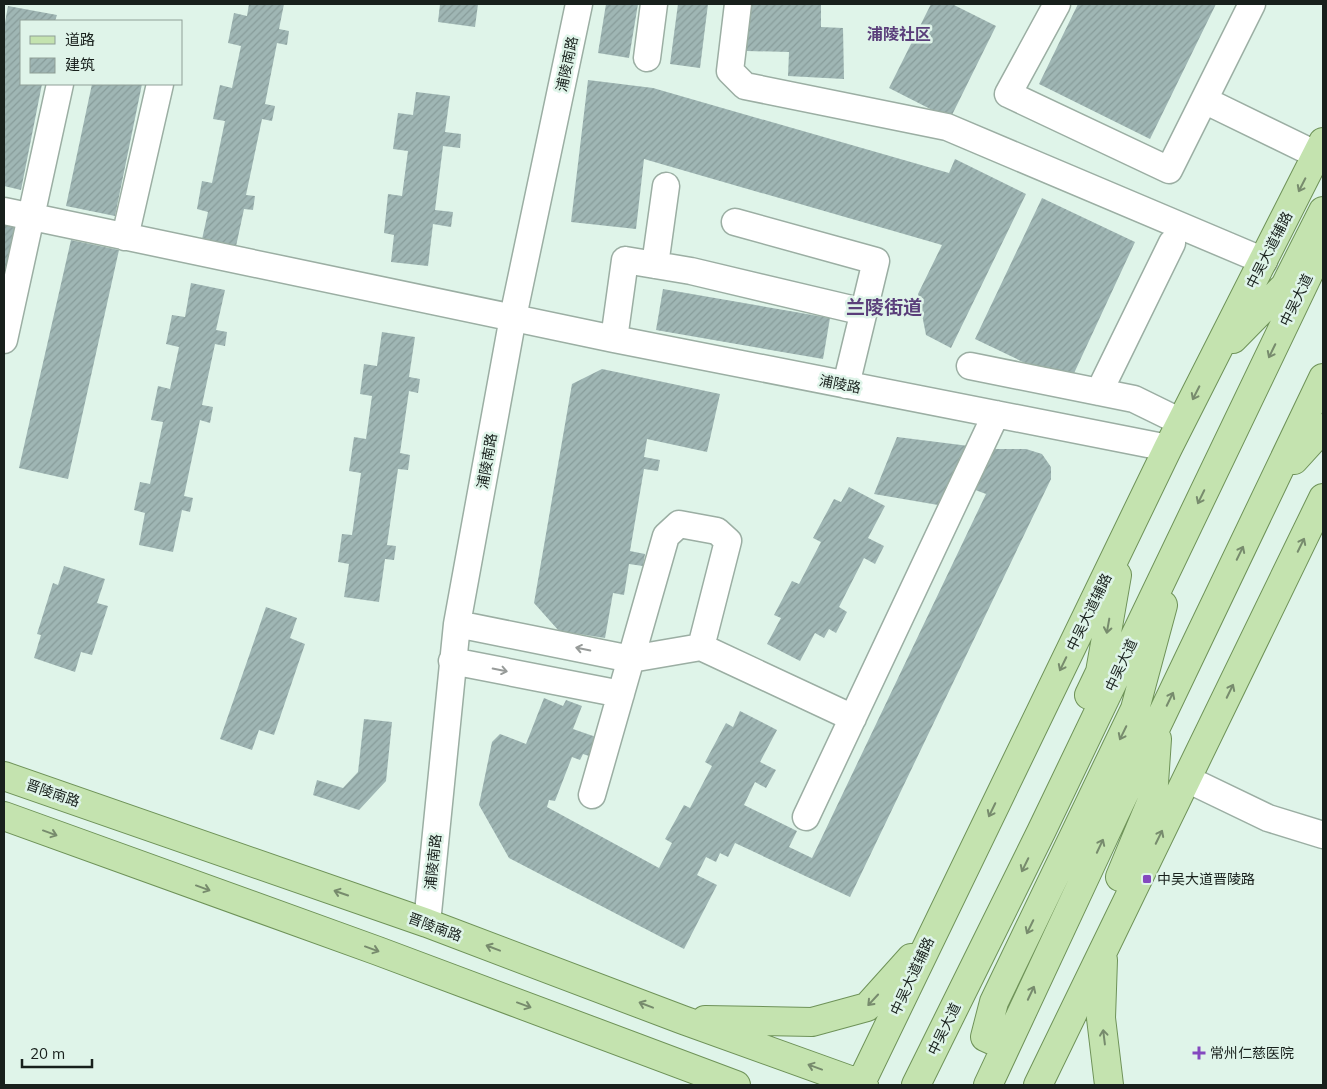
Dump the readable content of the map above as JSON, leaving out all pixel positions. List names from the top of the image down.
{
  "streets": {
    "main road": ["中吴大道辅路", "中吴大道", "晋陵南路"],
    "street": ["浦陵南路", "浦陵路"]
  },
  "crossings": [
    ["浦陵南路", "浦陵路"],
    ["浦陵南路", "晋陵南路"],
    ["中吴大道辅路", "浦陵路"],
    ["中吴大道辅路", "晋陵南路"]
  ],
  "districts": ["浦陵社区", "兰陵街道"],
  "places": {
    "transit": ["中吴大道晋陵路"],
    "health": ["常州仁慈医院"]
  },
  "legend": ["道路", "建筑"],
  "scale_bar": "20 m"
}
